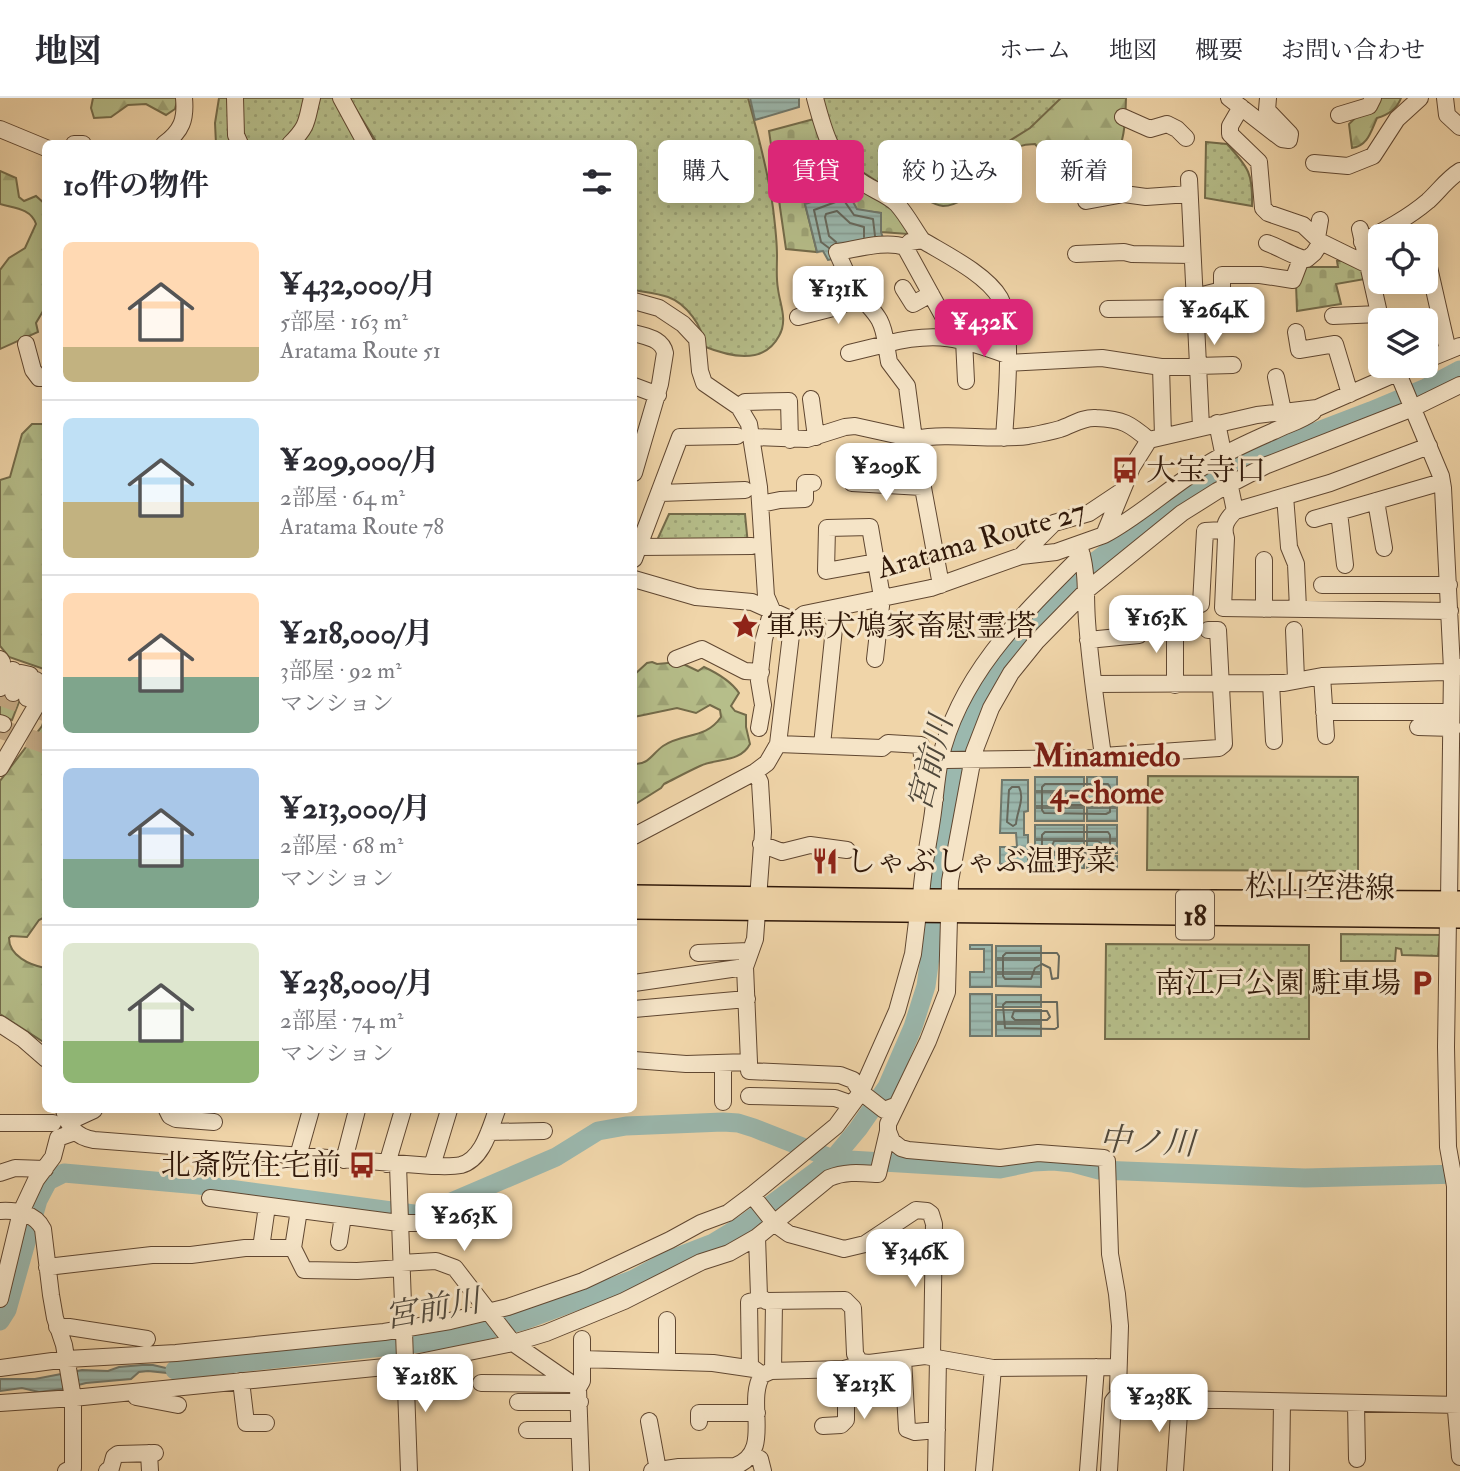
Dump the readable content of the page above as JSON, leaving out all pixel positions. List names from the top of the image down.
{
  "streets": {
    "main road": ["松山空港線", "18"],
    "street": ["Aratama Route 27"]
  },
  "districts": ["Minamiedo 4-chome"],
  "water": ["宮前川", "中ノ川"],
  "places": {
    "bus stop": ["大宝寺口", "北斎院住宅前"],
    "place": ["軍馬犬鳩家畜慰霊塔"],
    "restaurant": ["しゃぶしゃぶ温野菜"],
    "parking": ["南江戸公園 駐車場"]
  },
  "page": {
    "header": "地図",
    "nav": [
      "ホーム",
      "地図",
      "概要",
      "お問い合わせ"
    ],
    "chip": [
      "購入",
      "賃貸",
      "絞り込み",
      "新着"
    ],
    "heading": "10件の物件",
    "list": [
      {
        "name": "¥432,000/月",
        "note": "5部屋 · 163 m² · Aratama Route 51"
      },
      {
        "name": "¥209,000/月",
        "note": "2部屋 · 64 m² · Aratama Route 78"
      },
      {
        "name": "¥218,000/月",
        "note": "3部屋 · 92 m² · マンション"
      },
      {
        "name": "¥213,000/月",
        "note": "2部屋 · 68 m² · マンション"
      },
      {
        "name": "¥238,000/月",
        "note": "2部屋 · 74 m² · マンション"
      }
    ],
    "price": [
      "¥131K",
      "¥264K",
      "¥432K",
      "¥209K",
      "¥163K",
      "¥263K",
      "¥346K",
      "¥218K",
      "¥213K",
      "¥238K"
    ]
  }
}
